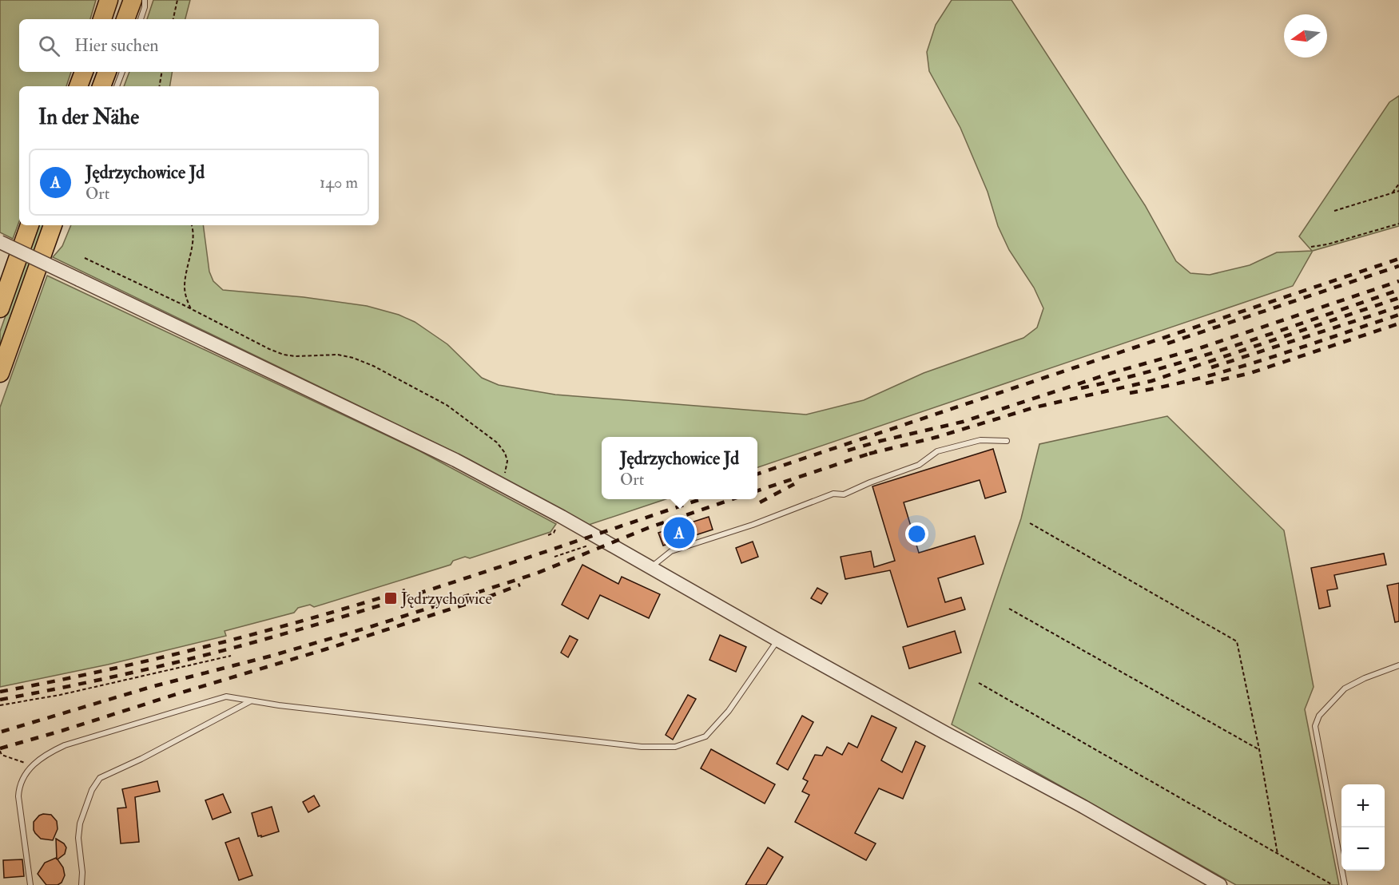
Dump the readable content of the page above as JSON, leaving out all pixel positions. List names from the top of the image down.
{
  "places": {
    "transit": ["Jędrzychowice"]
  },
  "north": "left",
  "page": {
    "search": "Hier suchen",
    "heading": "In der Nähe",
    "list": [
      {
        "mark": "A",
        "name": "Jędrzychowice Jd",
        "note": "Ort",
        "value": "140 m"
      }
    ],
    "popup": ["Jędrzychowice Jd", "Ort"],
    "pins": "A",
    "map_buttons": ["+", "−"]
  }
}
